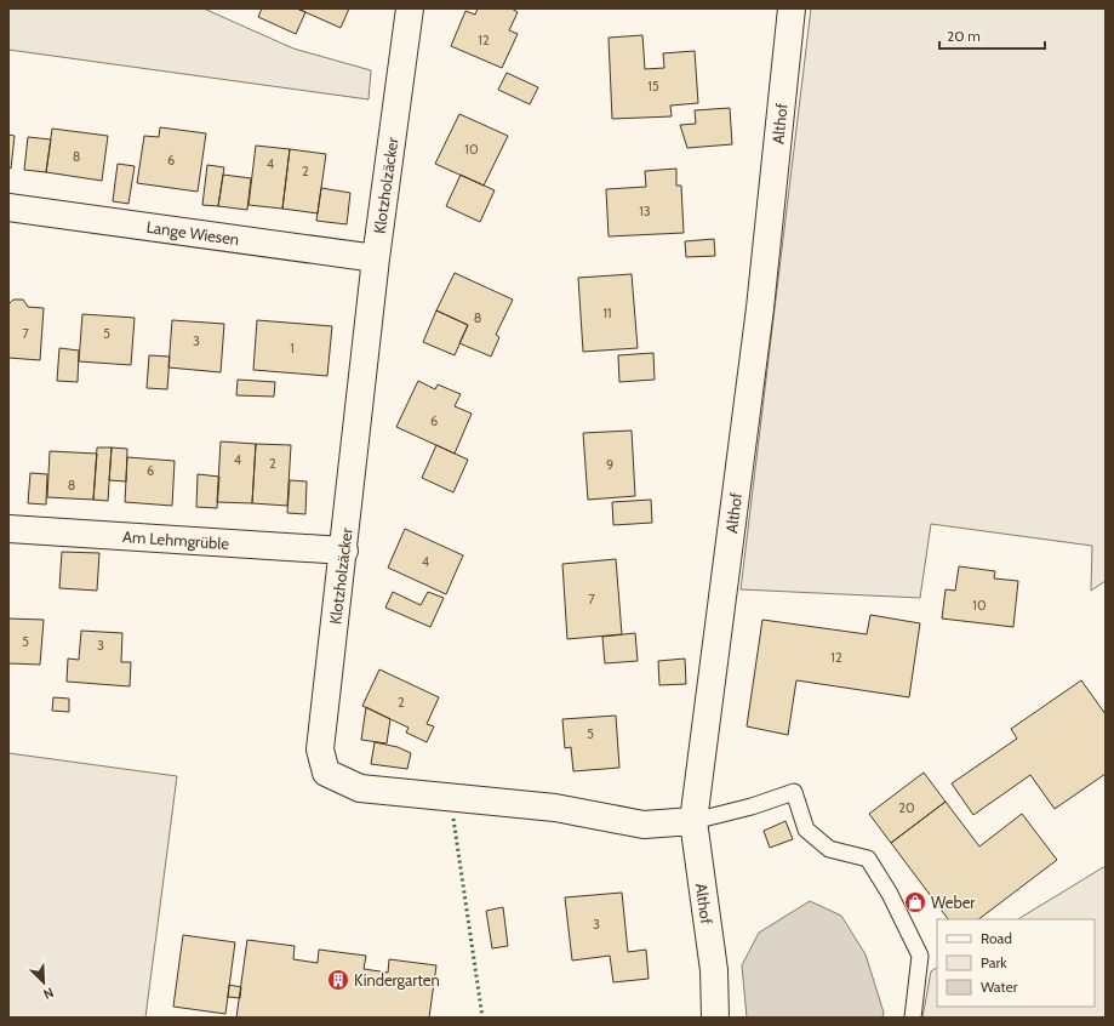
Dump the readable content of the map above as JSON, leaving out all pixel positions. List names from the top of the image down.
{
  "streets": {
    "street": [
      "Althof",
      "Klotzholzäcker",
      "Lange Wiesen",
      "Am Lehmgrüble"
    ]
  },
  "crossings": [
    ["Althof", "Klotzholzäcker"],
    ["Klotzholzäcker", "Lange Wiesen"],
    ["Klotzholzäcker", "Am Lehmgrüble"]
  ],
  "places": {
    "shop": ["Weber"],
    "building": ["Kindergarten"]
  },
  "house_numbers": [
    "12",
    "15",
    "10",
    "8",
    "6",
    "4",
    "2",
    "13",
    "11",
    "8",
    "7",
    "5",
    "3",
    "1",
    "6",
    "4",
    "2",
    "9",
    "6",
    "8",
    "4",
    "7",
    "10",
    "5",
    "3",
    "12",
    "2",
    "5",
    "20",
    "3"
  ],
  "legend": ["Road", "Park", "Water"],
  "scale_bar": "20 m",
  "north": "bottom right"
}
